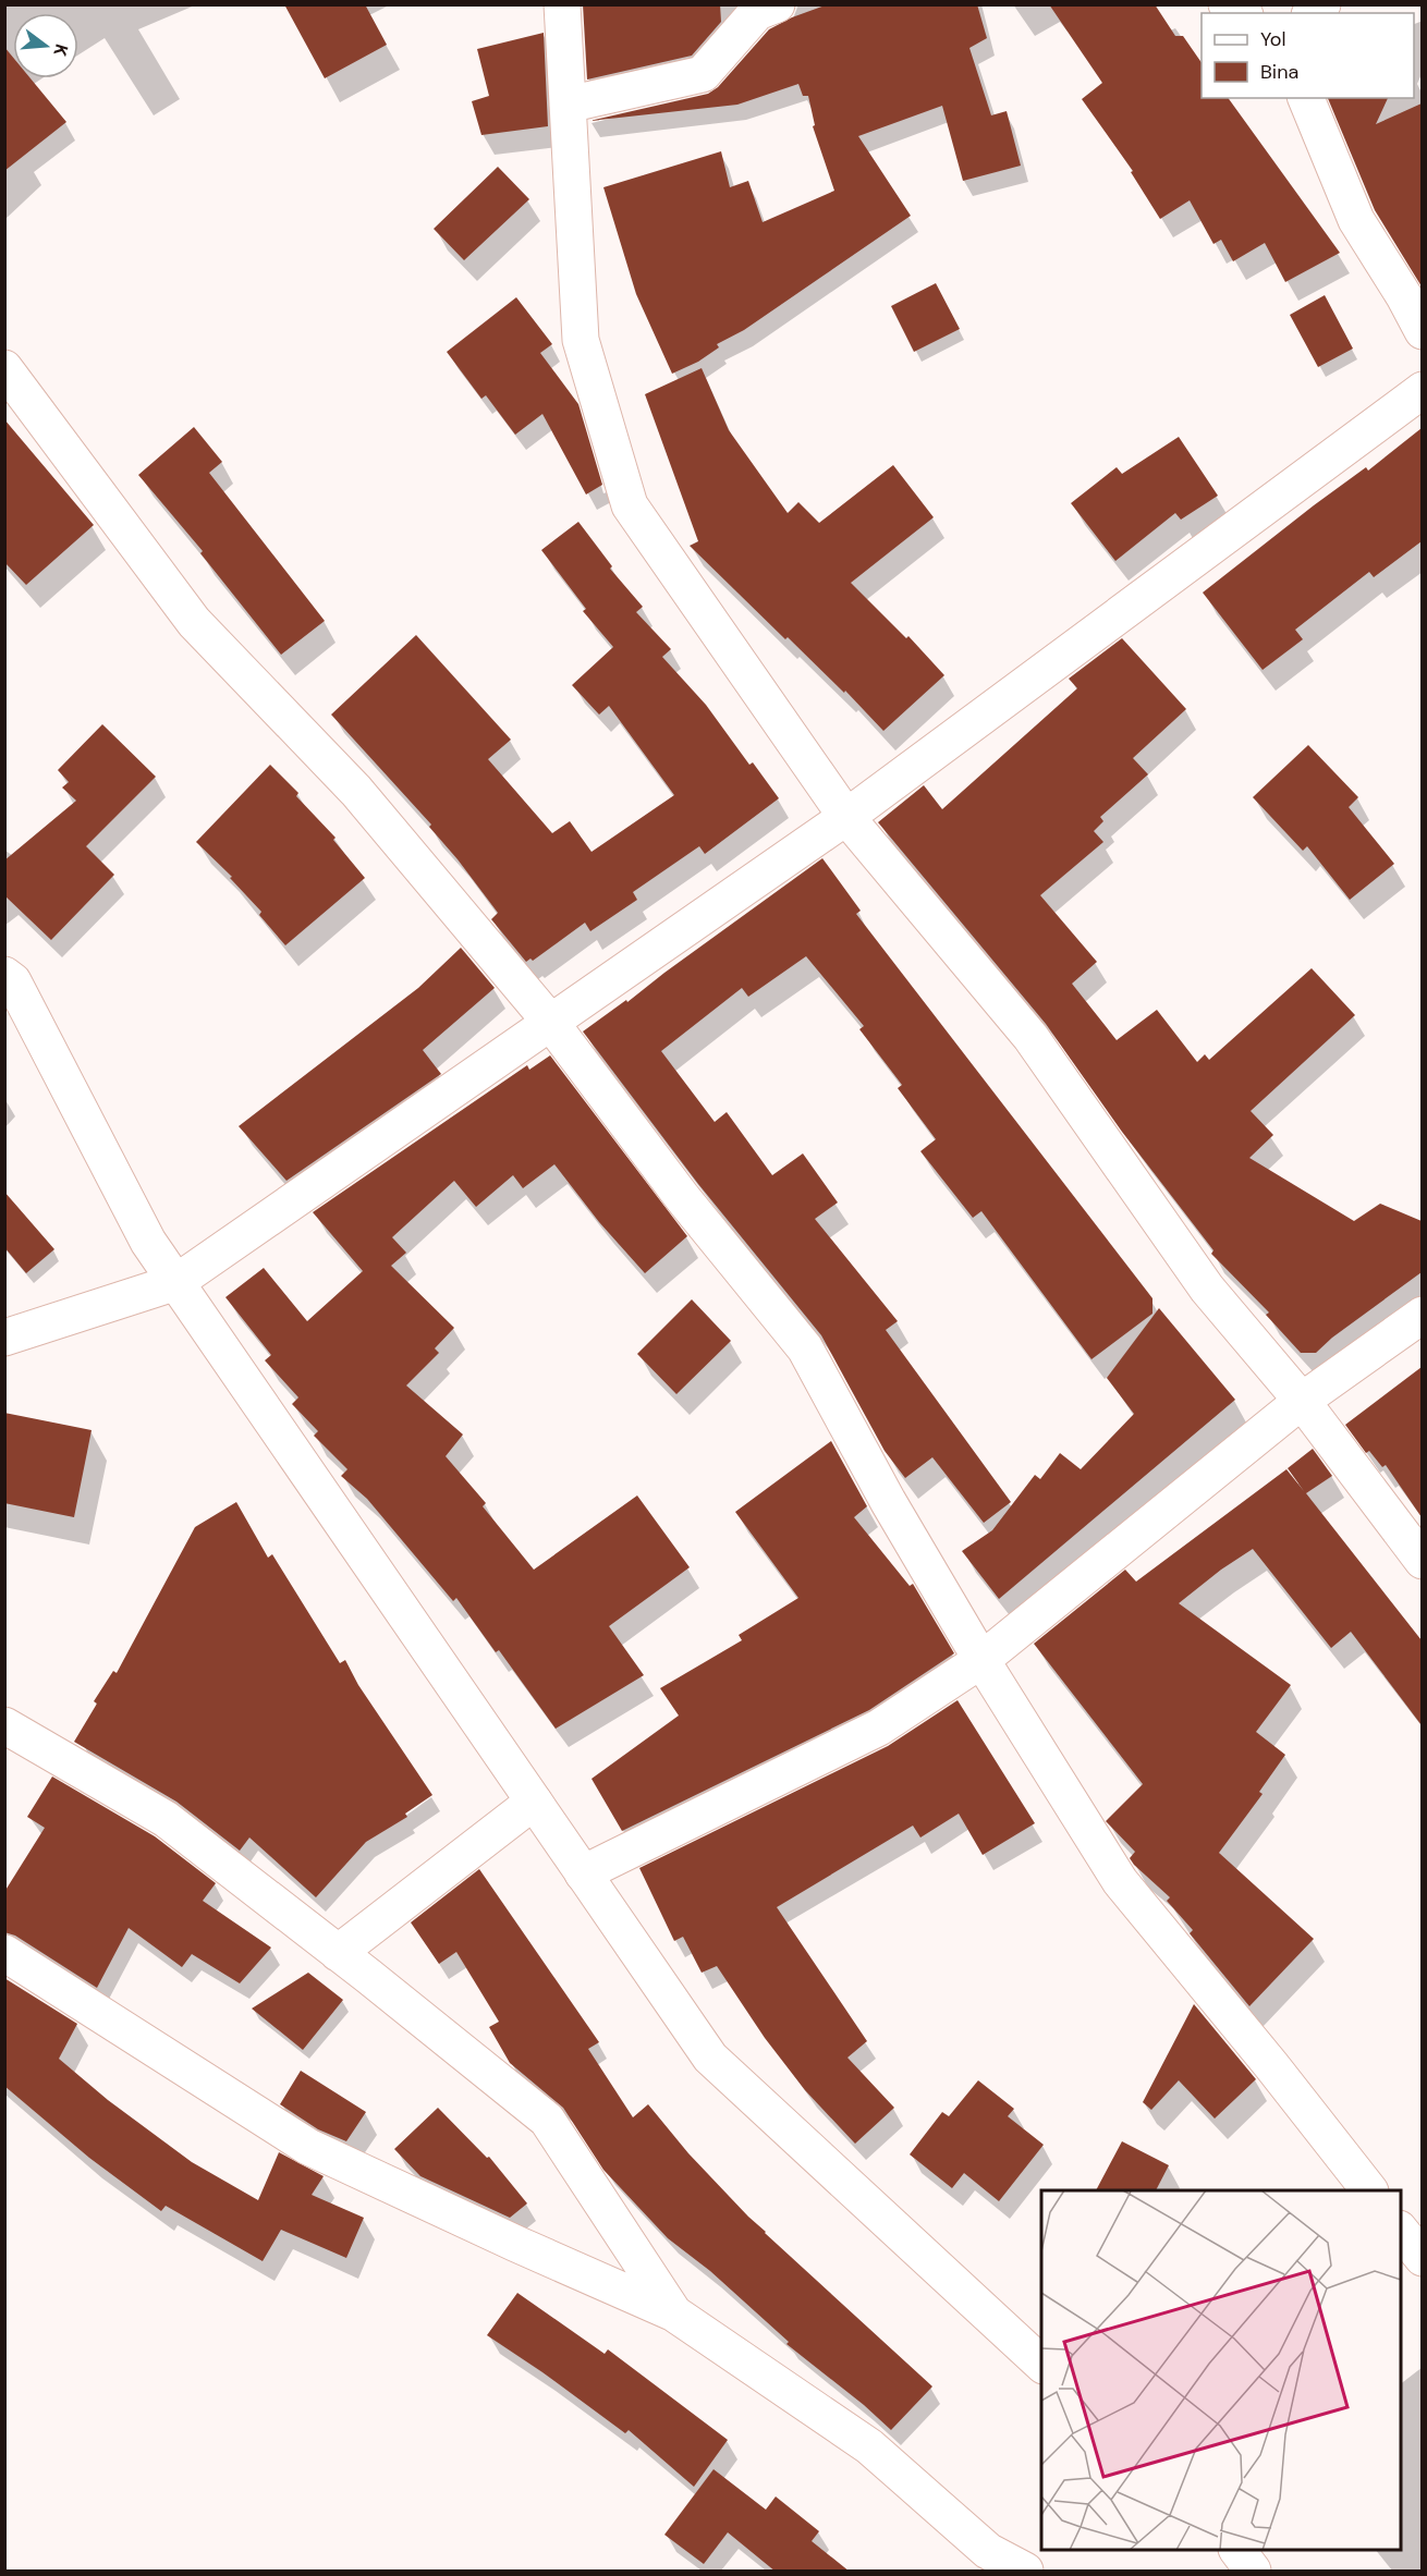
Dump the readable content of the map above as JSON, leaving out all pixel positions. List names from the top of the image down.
{
  "legend": ["Yol", "Bina"],
  "north": "right"
}
